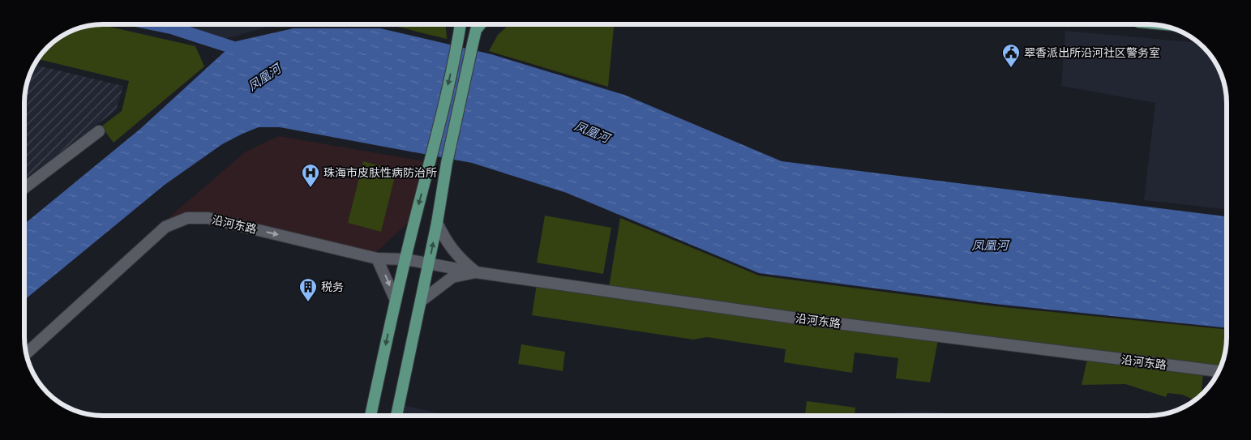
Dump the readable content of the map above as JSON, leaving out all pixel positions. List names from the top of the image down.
{
  "streets": {
    "street": ["沿河东路"]
  },
  "water": ["凤凰河"],
  "places": {
    "public building": ["翠香派出所沿河社区警务室"],
    "hospital": ["珠海市皮肤性病防治所"],
    "building": ["税务"]
  }
}
